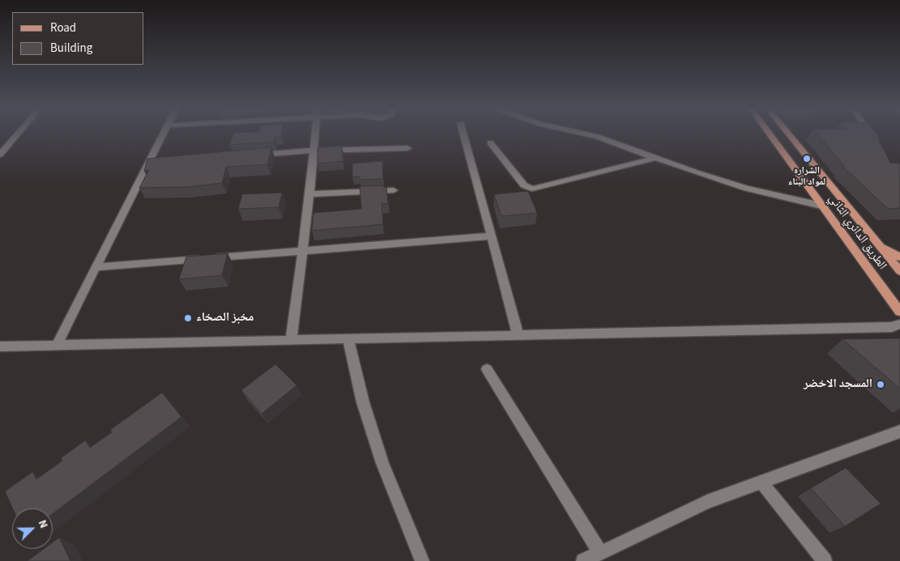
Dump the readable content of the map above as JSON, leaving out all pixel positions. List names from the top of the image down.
{
  "streets": {
    "main road": ["الطريق الدائري الثاني"]
  },
  "places": ["الشراره لمواد البناء", "مخبز الصخاء", "المسجد الاخضر"],
  "legend": ["Road", "Building"],
  "north": "top right"
}
